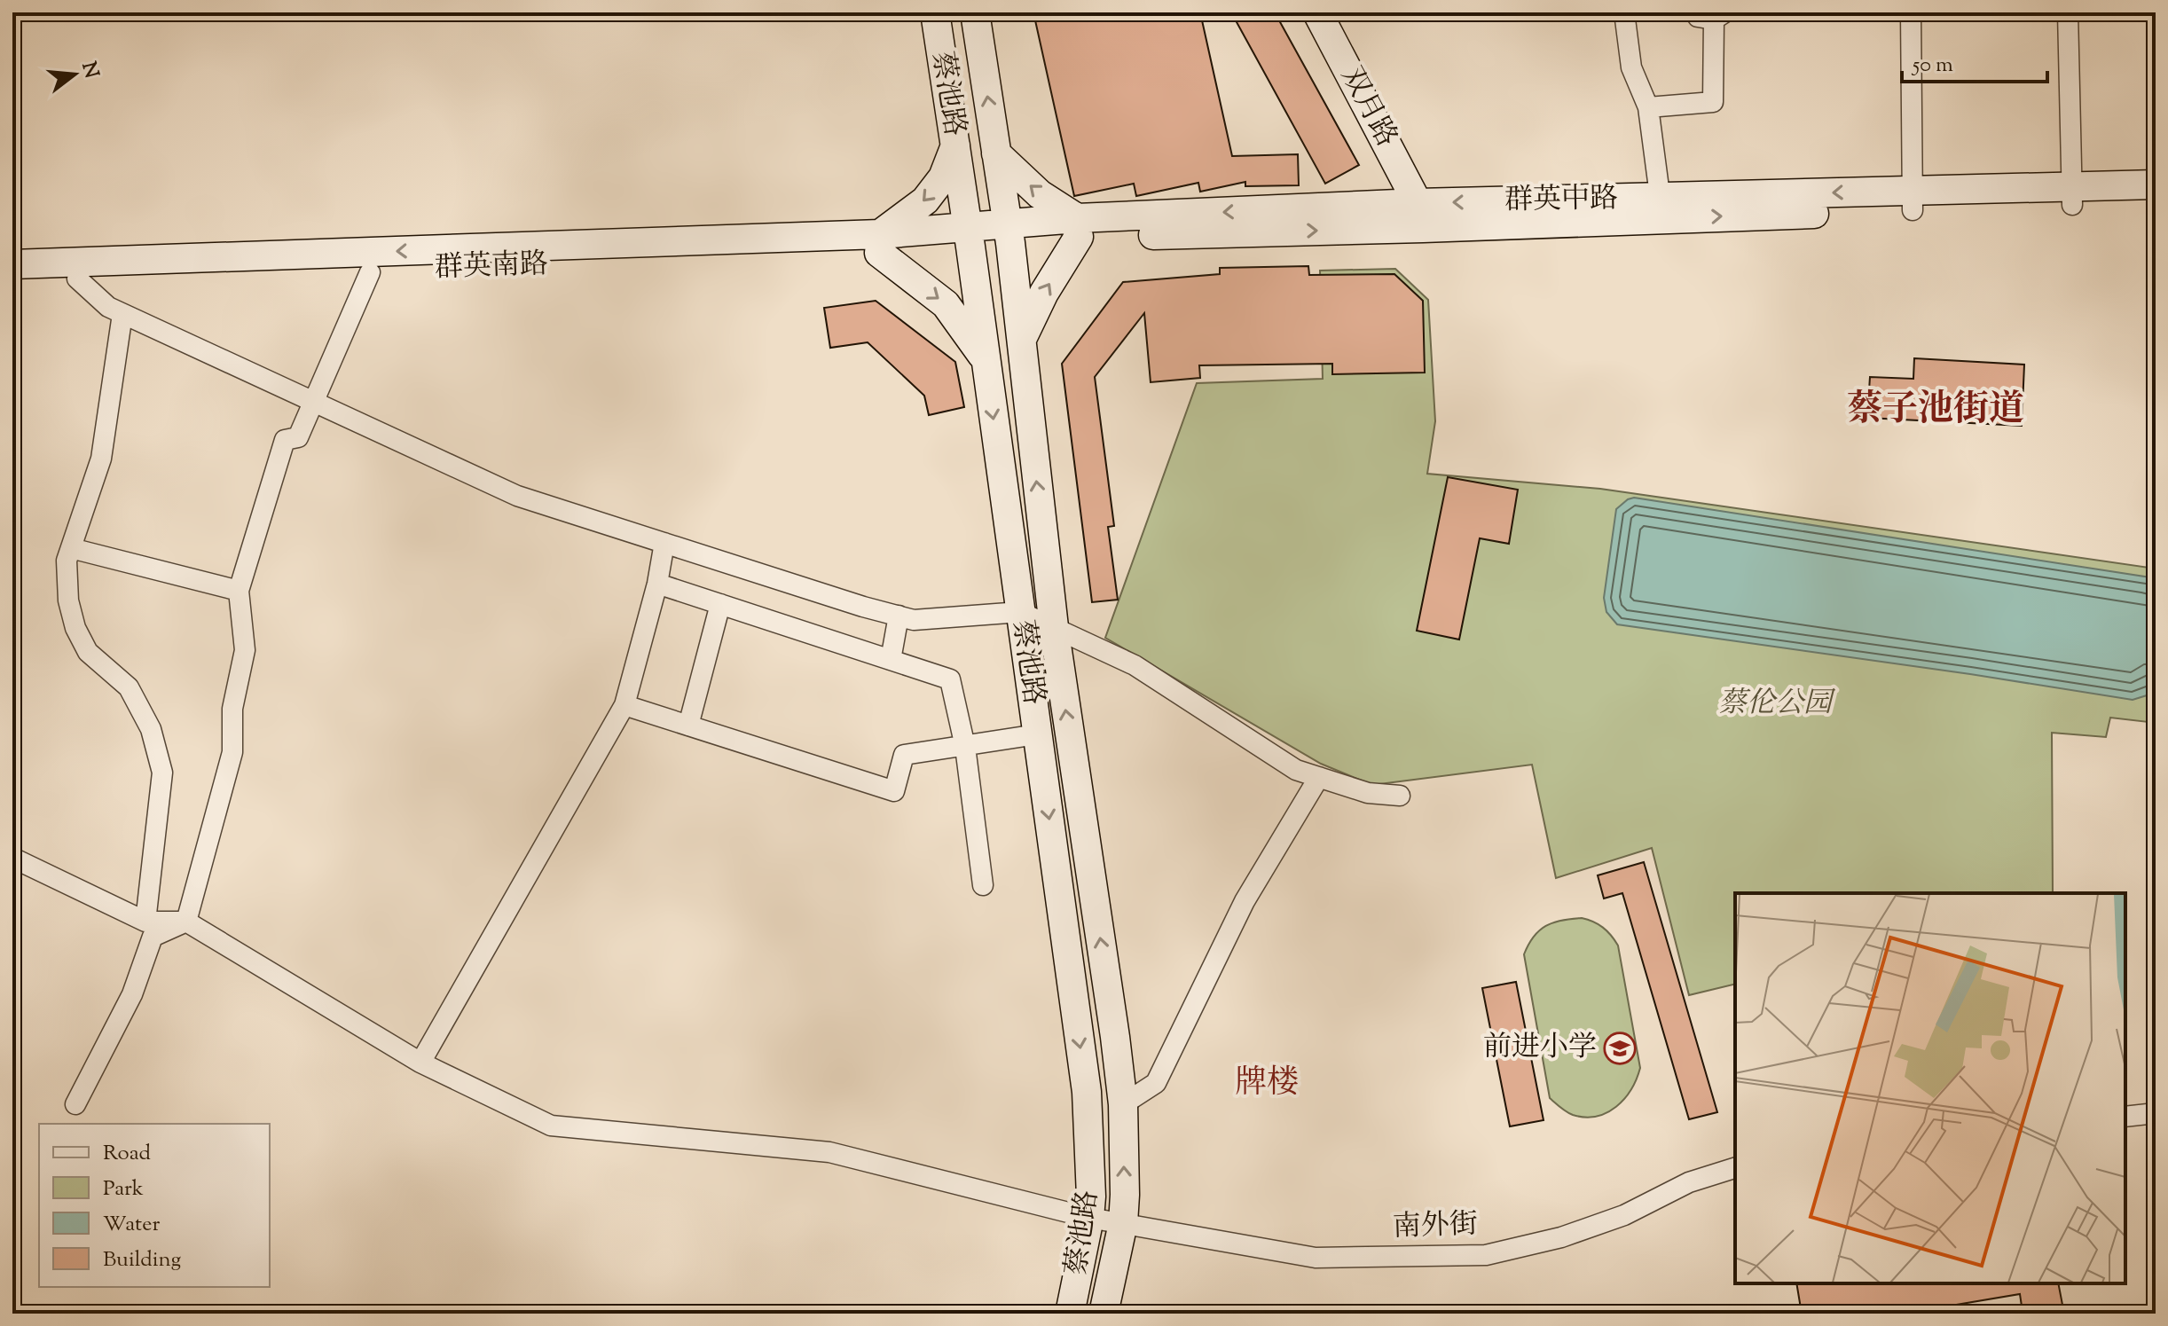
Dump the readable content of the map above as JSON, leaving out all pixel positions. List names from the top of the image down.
{
  "streets": {
    "main road": [
      "蔡池路",
      "双月路",
      "群英中路",
      "群英南路"
    ],
    "street": ["南外街"]
  },
  "crossings": [
    ["蔡池路", "群英中路"],
    ["蔡池路", "群英南路"],
    ["蔡池路", "南外街"],
    ["双月路", "群英中路"],
    ["群英中路", "群英南路"]
  ],
  "districts": ["蔡子池街道", "牌楼"],
  "parks": ["蔡伦公园"],
  "places": {
    "school or university": ["前进小学"]
  },
  "legend": [
    "Road",
    "Park",
    "Water",
    "Building"
  ],
  "scale_bar": "50 m",
  "north": "right"
}
